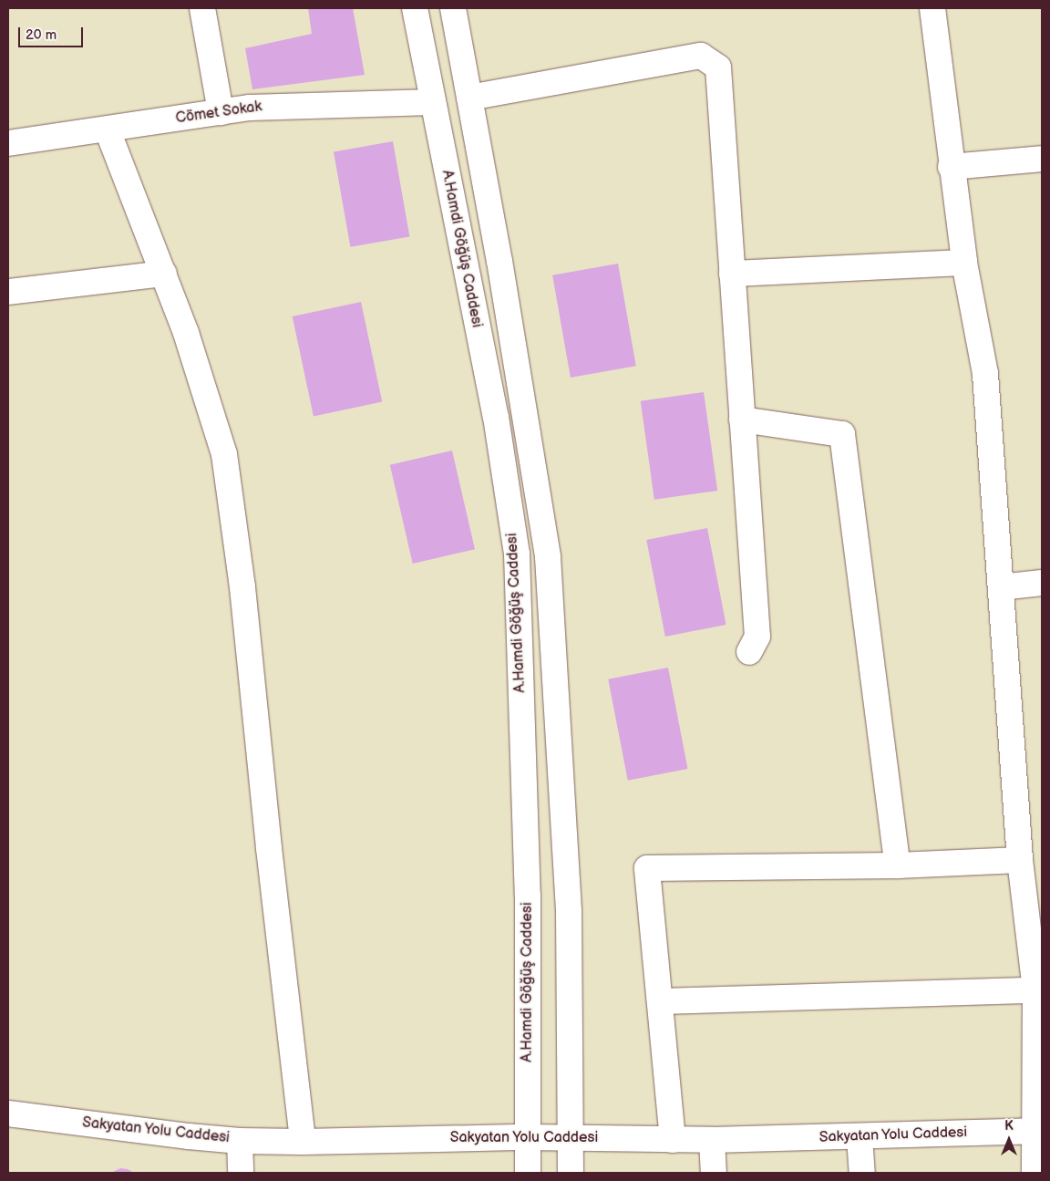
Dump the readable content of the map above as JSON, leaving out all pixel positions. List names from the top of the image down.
{
  "streets": {
    "street": ["Cömet Sokak", "A.Hamdi Göğüş Caddesi", "Sakyatan Yolu Caddesi"]
  },
  "crossings": [
    ["Cömet Sokak", "A.Hamdi Göğüş Caddesi"],
    ["A.Hamdi Göğüş Caddesi", "Sakyatan Yolu Caddesi"]
  ],
  "scale_bar": "20 m",
  "north": "top"
}
